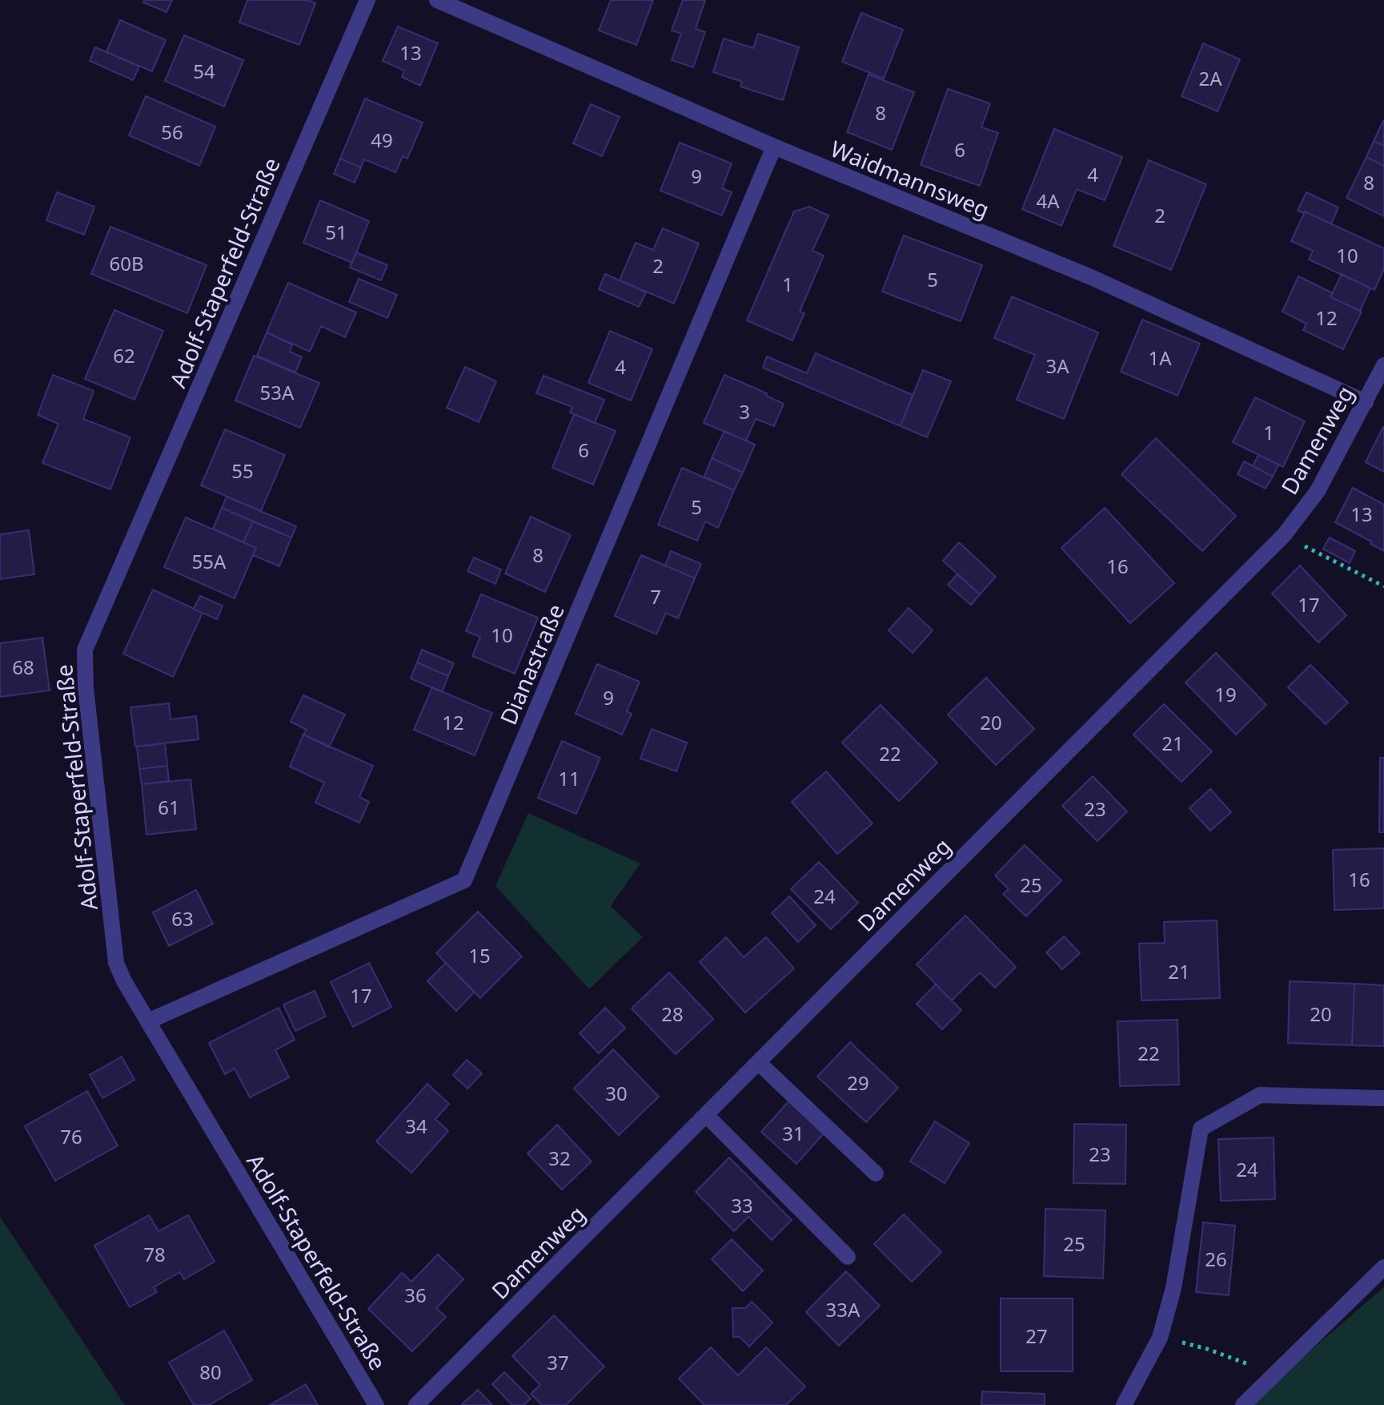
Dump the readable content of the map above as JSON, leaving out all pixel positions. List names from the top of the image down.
{
  "streets": {
    "street": [
      "Waidmannsweg",
      "Adolf-Staperfeld-Straße",
      "Damenweg",
      "Dianastraße"
    ]
  },
  "crossings": [
    ["Waidmannsweg", "Damenweg"],
    ["Waidmannsweg", "Dianastraße"],
    ["Adolf-Staperfeld-Straße", "Dianastraße"]
  ],
  "house_numbers": [
    "13",
    "54",
    "2A",
    "8",
    "56",
    "49",
    "6",
    "4",
    "9",
    "8",
    "4A",
    "2",
    "51",
    "10",
    "60B",
    "2",
    "5",
    "1",
    "12",
    "62",
    "1A",
    "3A",
    "4",
    "53A",
    "3",
    "1",
    "6",
    "55",
    "5",
    "13",
    "8",
    "55A",
    "16",
    "7",
    "17",
    "10",
    "68",
    "19",
    "9",
    "12",
    "20",
    "21",
    "22",
    "11",
    "61",
    "23",
    "16",
    "25",
    "24",
    "63",
    "15",
    "21",
    "17",
    "28",
    "20",
    "22",
    "29",
    "30",
    "34",
    "31",
    "76",
    "23",
    "32",
    "24",
    "33",
    "25",
    "78",
    "26",
    "36",
    "33A",
    "27",
    "37",
    "80"
  ]
}
